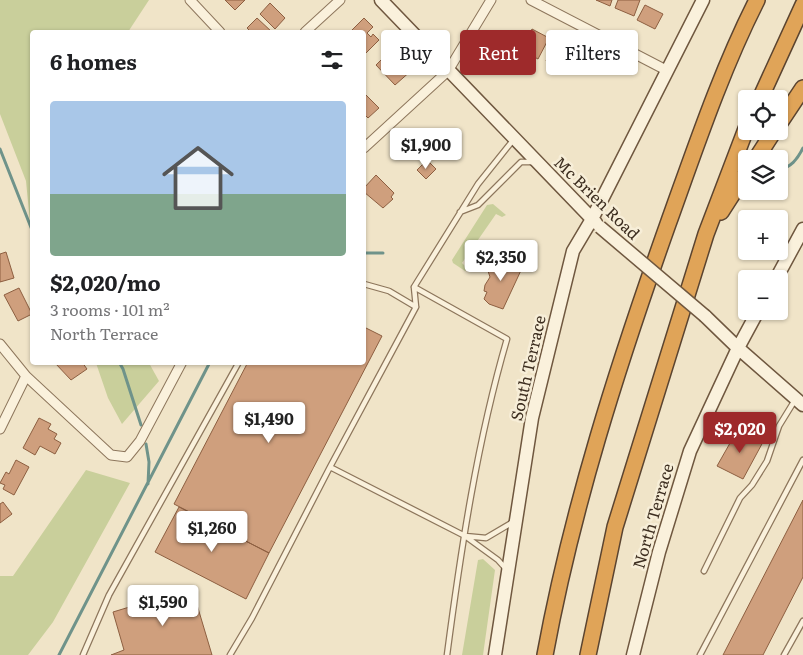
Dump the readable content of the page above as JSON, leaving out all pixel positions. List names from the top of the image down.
{
  "streets": {
    "street": ["Mc Brien Road", "South Terrace", "North Terrace"]
  },
  "crossings": [
    ["Mc Brien Road", "South Terrace"],
    ["Mc Brien Road", "North Terrace"]
  ],
  "page": {
    "chip": ["Buy", "Rent", "Filters"],
    "heading": "6 homes",
    "map_buttons": ["+", "−"],
    "list": [
      {
        "name": "$2,020/mo",
        "note": "3 rooms · 101 m² · North Terrace"
      }
    ],
    "price": [
      "$1,900",
      "$2,350",
      "$1,490",
      "$2,020",
      "$1,260",
      "$1,590"
    ]
  }
}
